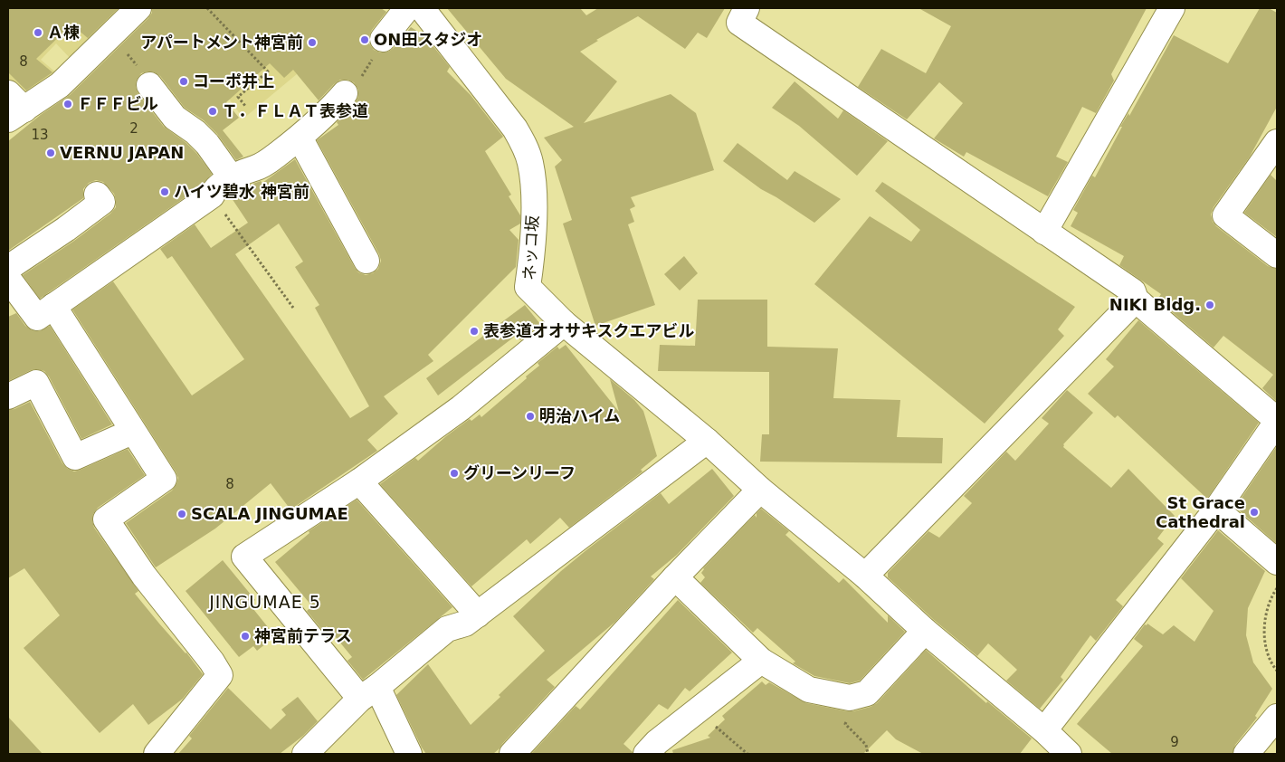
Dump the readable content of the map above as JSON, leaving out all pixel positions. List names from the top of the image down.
{
  "streets": {
    "street": ["ネッコ坂"]
  },
  "districts": ["JINGUMAE 5"],
  "places": [
    "Ａ棟",
    "ON田スタジオ",
    "アパートメント神宮前",
    "コーポ井上",
    "ＦＦＦビル",
    "Ｔ．ＦＬＡＴ表参道",
    "VERNU JAPAN",
    "ハイツ碧水 神宮前",
    "NIKI Bldg.",
    "表参道オオサキスクエアビル",
    "明治ハイム",
    "グリーンリーフ",
    "St Grace Cathedral",
    "SCALA JINGUMAE",
    "神宮前テラス"
  ],
  "house_numbers": [
    "8",
    "2",
    "13",
    "8",
    "9"
  ]
}
